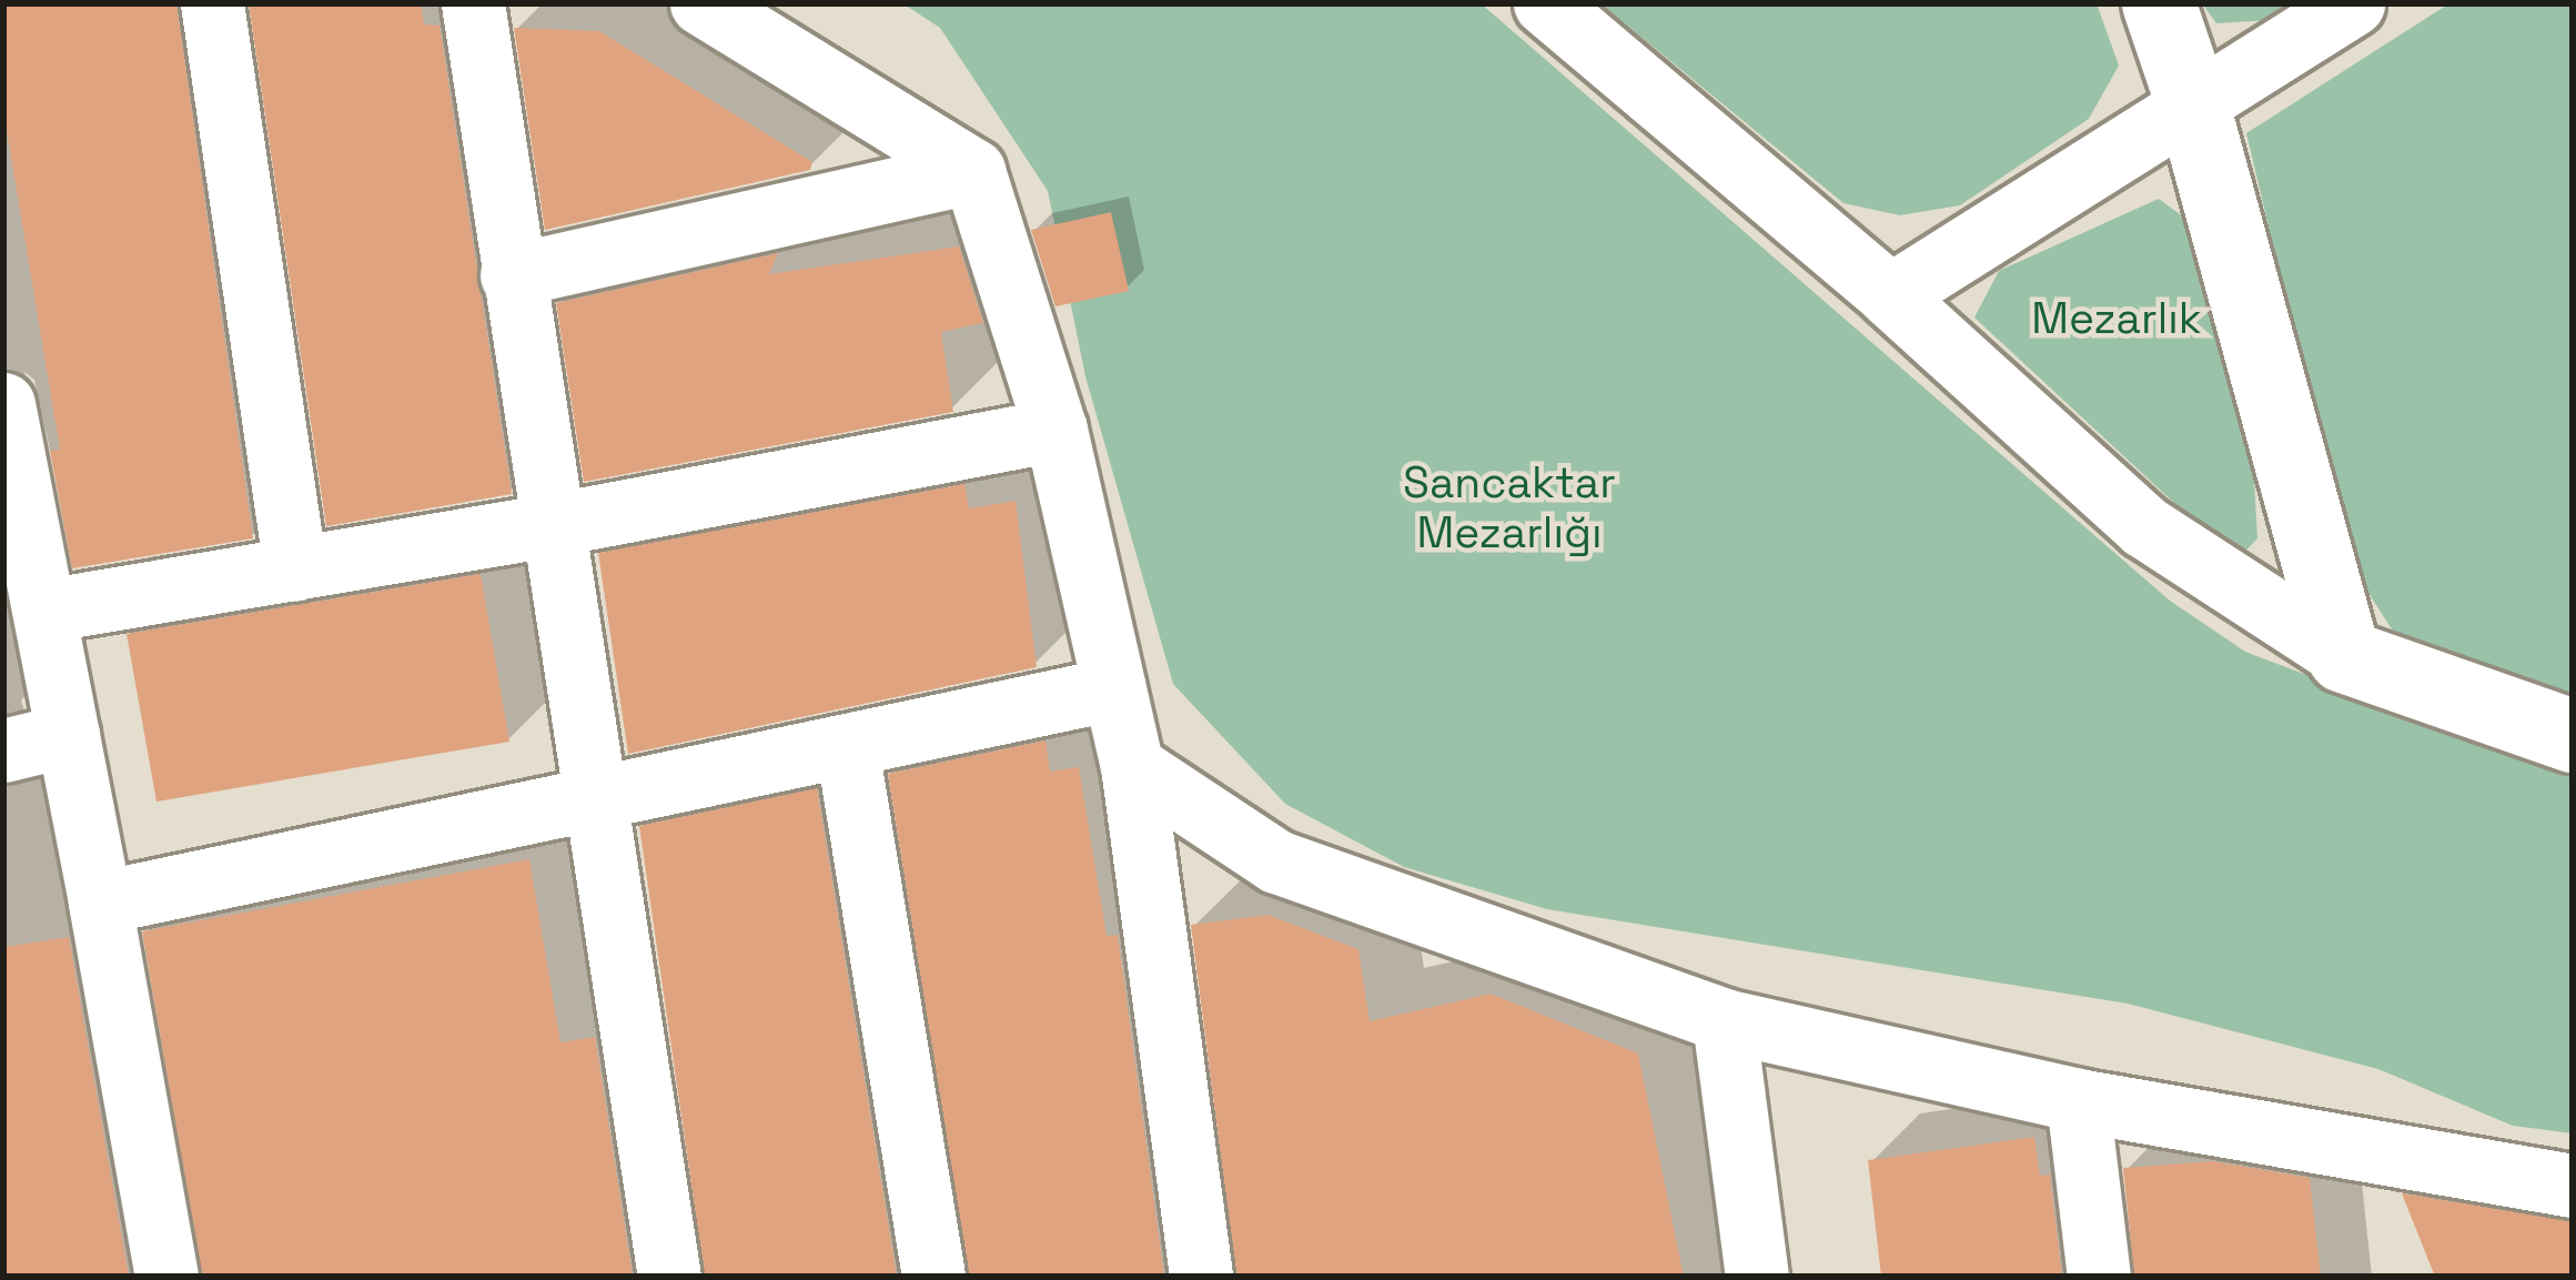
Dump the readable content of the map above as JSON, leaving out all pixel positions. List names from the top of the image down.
{
  "parks": ["Mezarlık", "Sancaktar Mezarlığı"]
}
